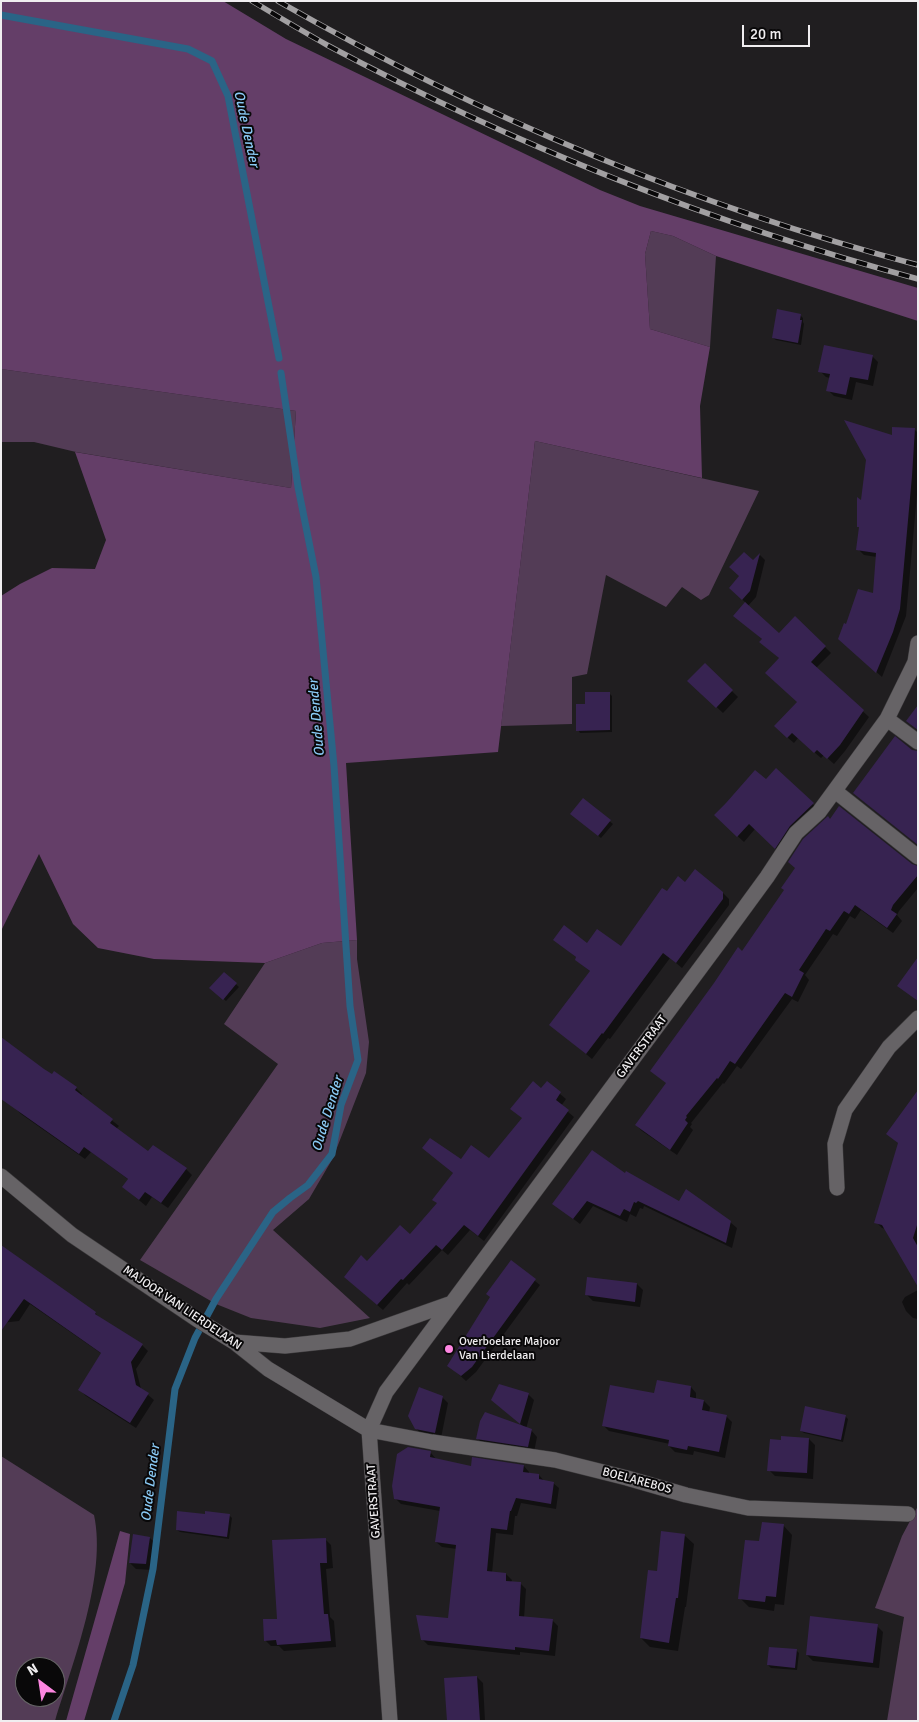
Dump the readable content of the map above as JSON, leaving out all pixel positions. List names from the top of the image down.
{
  "streets": {
    "street": ["GAVERSTRAAT", "MAJOOR VAN LIERDELAAN", "BOELAREBOS"]
  },
  "crossings": [
    ["GAVERSTRAAT", "MAJOOR VAN LIERDELAAN"],
    ["GAVERSTRAAT", "BOELAREBOS"],
    ["MAJOOR VAN LIERDELAAN", "BOELAREBOS"]
  ],
  "water": ["Oude Dender"],
  "places": ["Overboelare Majoor Van Lierdelaan"],
  "scale_bar": "20 m",
  "north": "top left"
}
